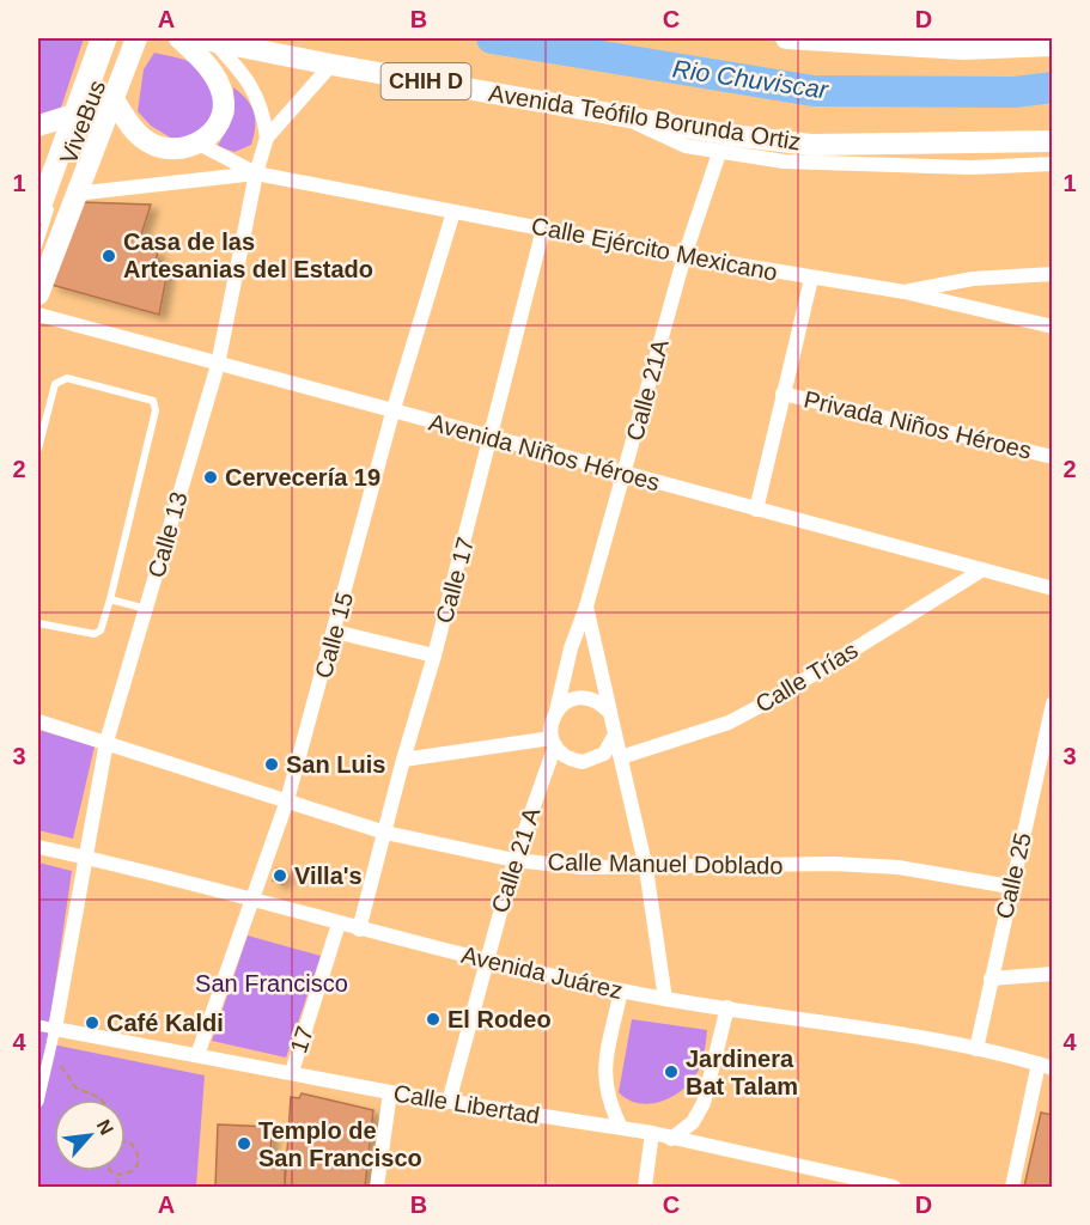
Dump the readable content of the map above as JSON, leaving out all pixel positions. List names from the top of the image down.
{
  "streets": {
    "main road": ["CHIH D", "Avenida Teófilo Borunda Ortiz"],
    "street": [
      "Calle Ejército Mexicano",
      "Calle 21A",
      "Privada Niños Héroes",
      "Avenida Niños Héroes",
      "Calle 13",
      "Calle 17",
      "Calle 15",
      "Calle Trías",
      "Calle 21 A",
      "Calle Manuel Doblado",
      "Calle 25",
      "Avenida Juárez",
      "17",
      "Calle Libertad"
    ],
    "lane": ["ViveBus"]
  },
  "crossings": [
    ["Avenida Teófilo Borunda Ortiz", "Calle 13"],
    ["Calle Ejército Mexicano", "Calle 21A"],
    ["Calle Ejército Mexicano", "Calle 13"],
    ["Calle Ejército Mexicano", "Calle 17"],
    ["Calle Ejército Mexicano", "Calle 15"],
    ["Calle 21A", "Avenida Niños Héroes"],
    ["Calle 21A", "Calle 21 A"],
    ["Avenida Niños Héroes", "Calle 13"],
    ["Avenida Niños Héroes", "Calle 17"],
    ["Avenida Niños Héroes", "Calle 15"],
    ["Avenida Niños Héroes", "Calle Trías"],
    ["Calle 13", "Calle Manuel Doblado"],
    ["Calle 13", "Avenida Juárez"],
    ["Calle 13", "Calle Libertad"],
    ["Calle 17", "Calle Manuel Doblado"],
    ["Calle 17", "Avenida Juárez"],
    ["Calle 15", "Calle Manuel Doblado"],
    ["Calle 15", "Avenida Juárez"],
    ["Calle 15", "Calle Libertad"],
    ["Calle 21 A", "Calle Manuel Doblado"],
    ["Calle 21 A", "Avenida Juárez"],
    ["Calle 21 A", "Calle Libertad"],
    ["Calle Manuel Doblado", "Calle 25"],
    ["Calle 25", "Avenida Juárez"],
    ["Avenida Juárez", "17"],
    ["17", "Calle Libertad"]
  ],
  "water": ["Rio Chuviscar"],
  "parks": ["San Francisco"],
  "places": [
    "Casa de las Artesanias del Estado",
    "Cervecería 19",
    "San Luis",
    "Villa's",
    "El Rodeo",
    "Café Kaldi",
    "Jardinera Bat Talam",
    "Templo de San Francisco"
  ],
  "north": "top right",
  "grid": {
    "columns": [
      "A",
      "B",
      "C",
      "D"
    ],
    "rows": [
      "1",
      "2",
      "3",
      "4"
    ]
  }
}
